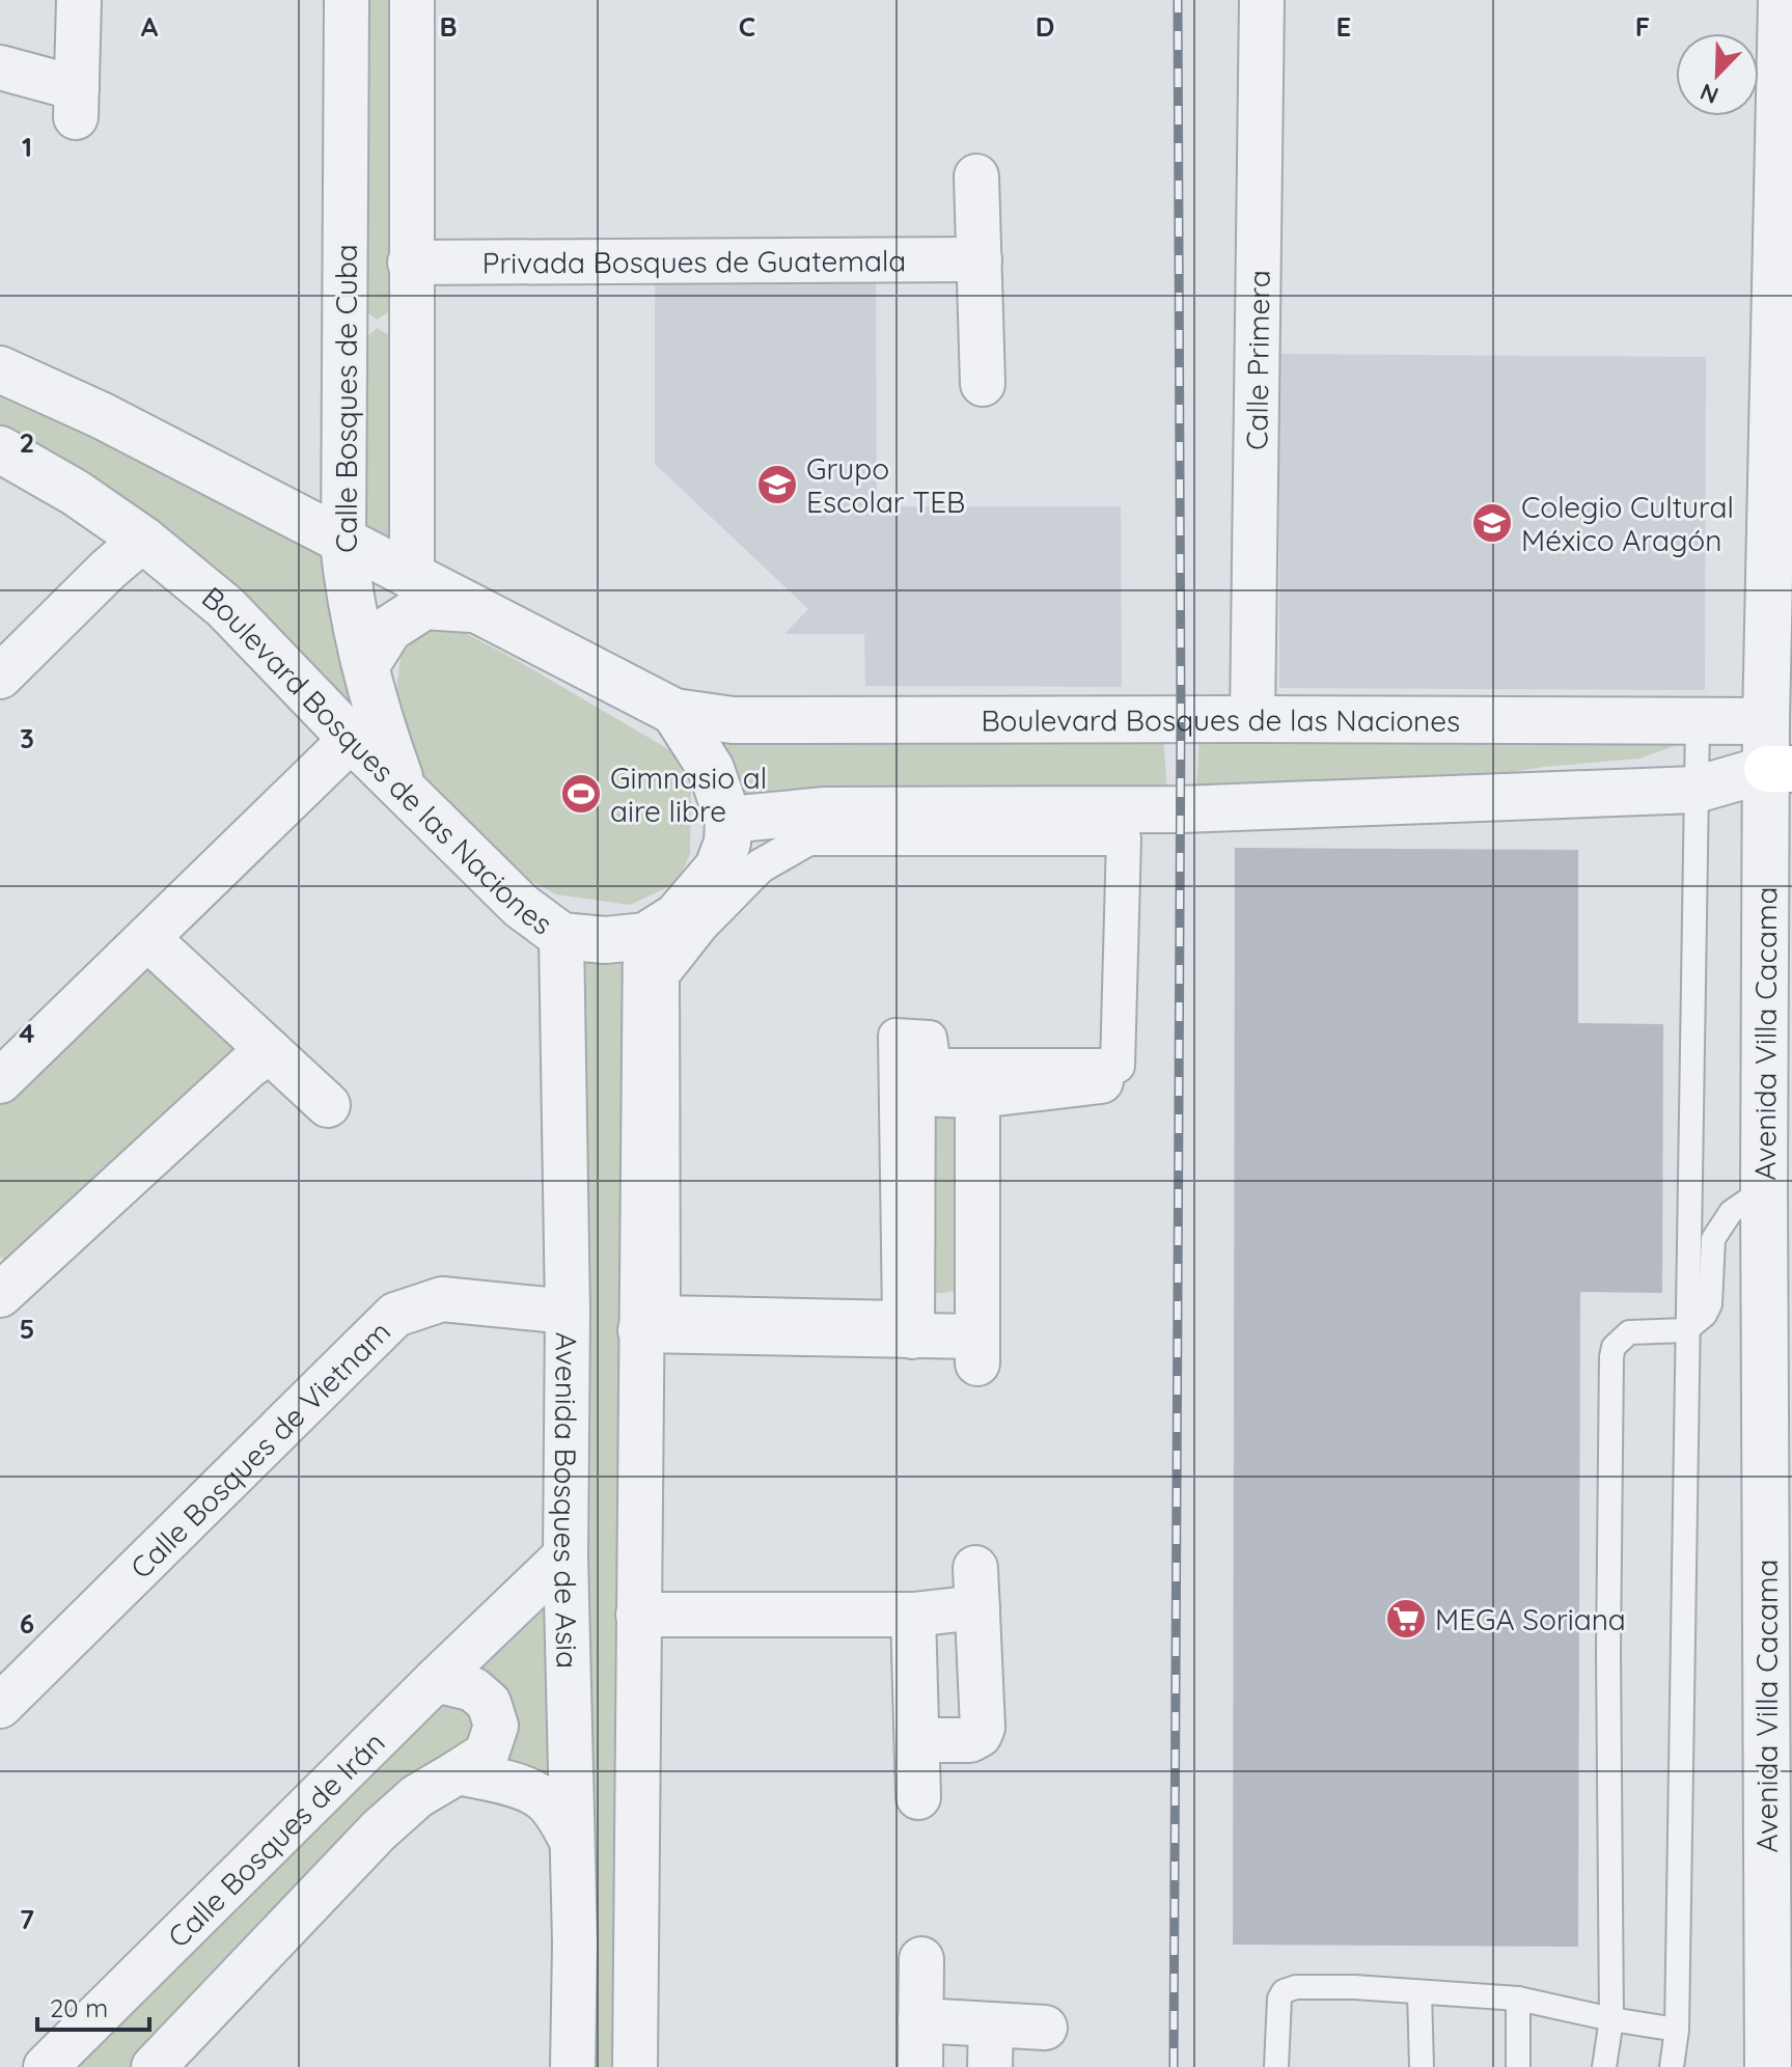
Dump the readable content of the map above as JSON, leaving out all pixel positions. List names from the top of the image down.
{
  "streets": {
    "street": [
      "Privada Bosques de Guatemala",
      "Calle Primera",
      "Calle Bosques de Cuba",
      "Boulevard Bosques de las Naciones",
      "Avenida Villa Cacama",
      "Calle Bosques de Vietnam",
      "Avenida Bosques de Asia",
      "Calle Bosques de Irán"
    ]
  },
  "crossings": [
    ["Calle Primera", "Boulevard Bosques de las Naciones"],
    ["Calle Bosques de Cuba", "Boulevard Bosques de las Naciones"],
    ["Boulevard Bosques de las Naciones", "Avenida Villa Cacama"],
    ["Boulevard Bosques de las Naciones", "Avenida Bosques de Asia"],
    ["Calle Bosques de Vietnam", "Avenida Bosques de Asia"],
    ["Avenida Bosques de Asia", "Calle Bosques de Irán"]
  ],
  "places": {
    "school or university": ["Grupo Escolar TEB", "Colegio Cultural México Aragón"],
    "sports": ["Gimnasio al aire libre"],
    "supermarket": ["MEGA Soriana"]
  },
  "scale_bar": "20 m",
  "north": "bottom left",
  "grid": {
    "columns": [
      "A",
      "B",
      "C",
      "D",
      "E",
      "F"
    ],
    "rows": [
      "1",
      "2",
      "3",
      "4",
      "5",
      "6",
      "7"
    ]
  }
}
